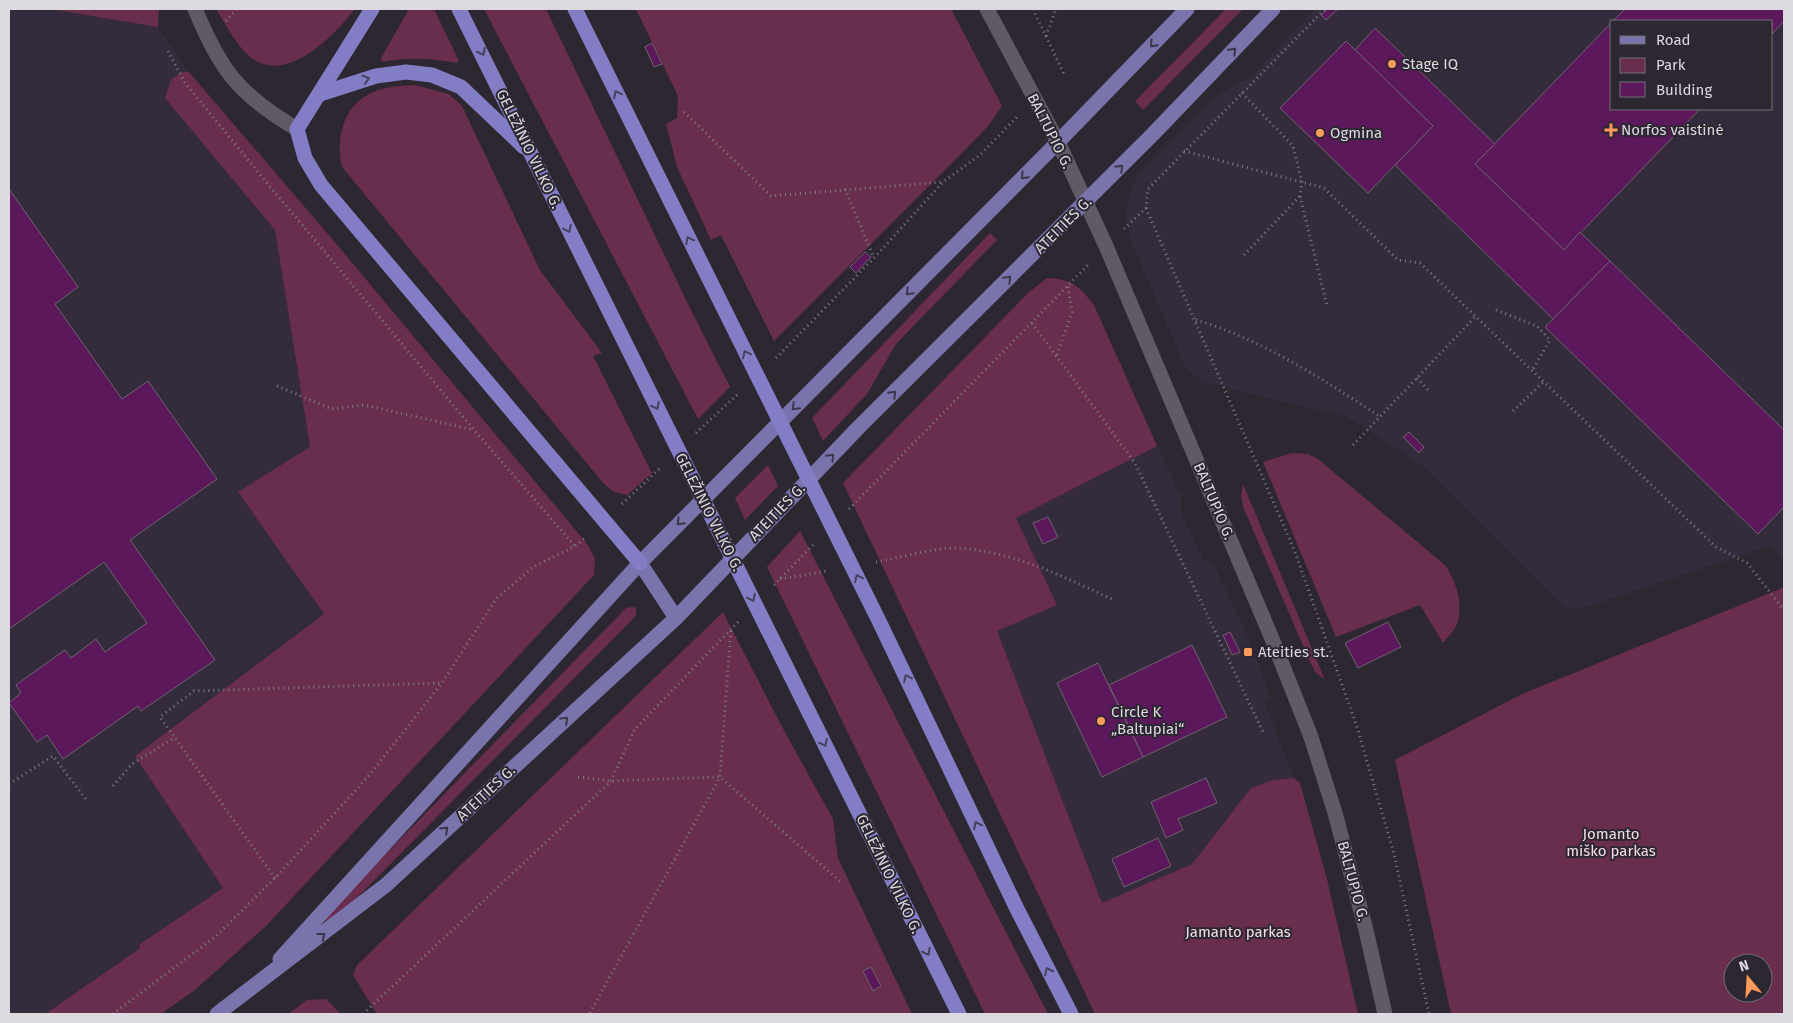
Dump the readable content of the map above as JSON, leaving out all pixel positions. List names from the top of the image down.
{
  "streets": {
    "highway": ["GELEŽINIO VILKO G."],
    "main road": ["ATEITIES G."],
    "street": ["BALTUPIO G."]
  },
  "crossings": [
    ["BALTUPIO G.", "ATEITIES G."]
  ],
  "parks": ["Jomanto miško parkas", "Jamanto parkas"],
  "places": {
    "other": ["Stage IQ", "Ogmina", "Circle K „Baltupiai“"],
    "health": ["Norfos vaistinė"],
    "transit": ["Ateities st."]
  },
  "legend": ["Road", "Park", "Building"],
  "north": "top"
}
